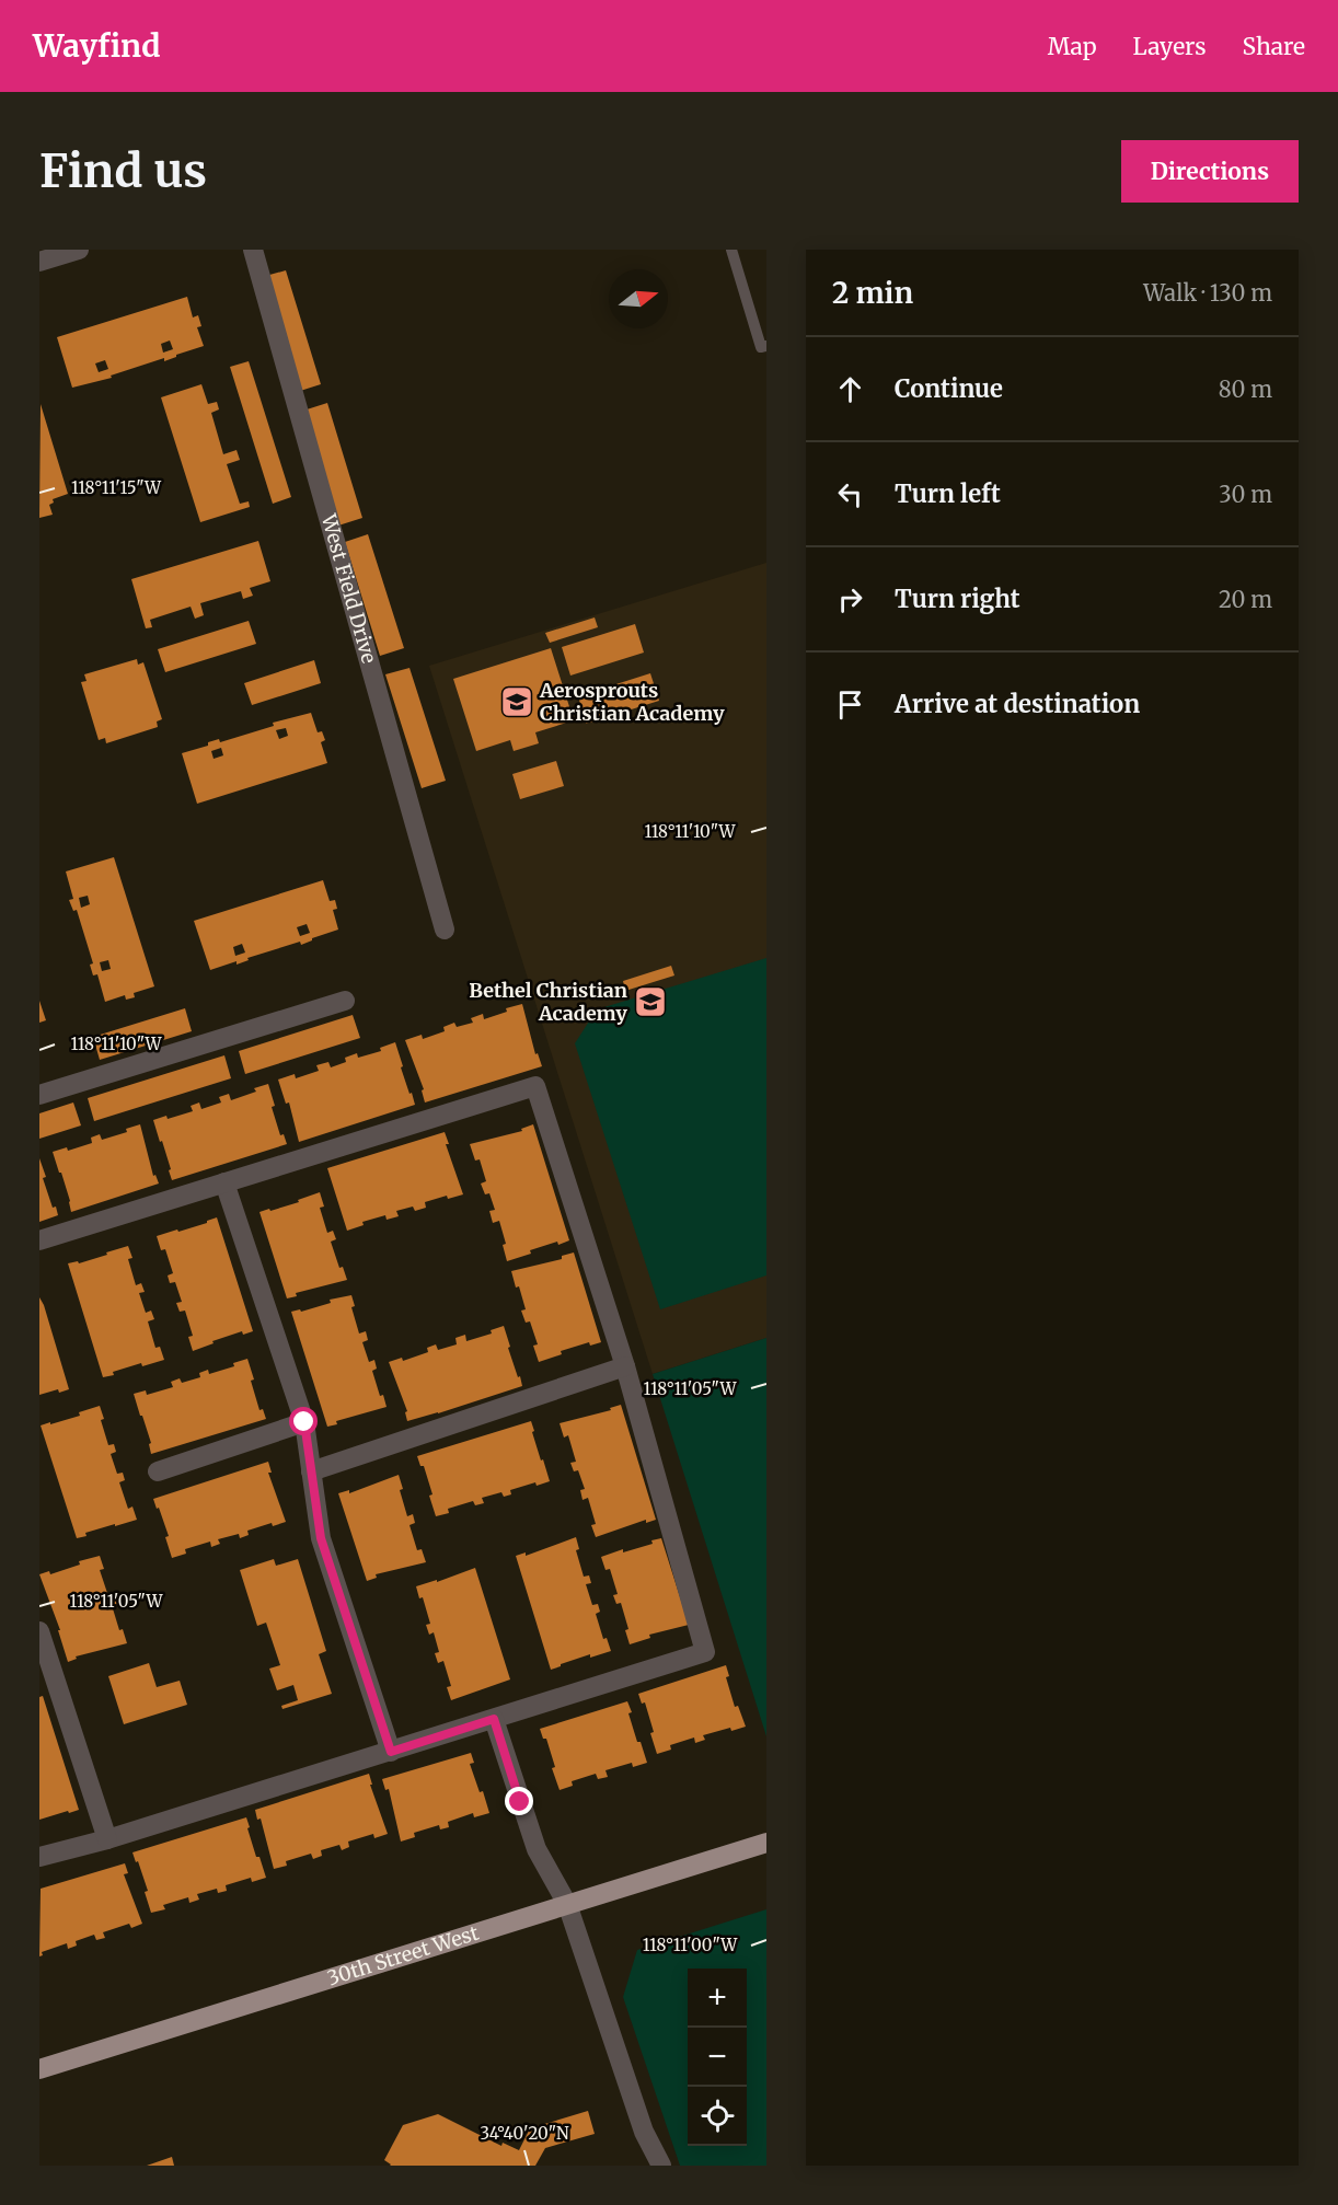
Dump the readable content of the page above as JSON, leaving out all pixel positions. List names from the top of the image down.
{
  "streets": {
    "main road": ["30th Street West"],
    "street": ["West Field Drive"]
  },
  "places": {
    "school or university": ["Aerosprouts Christian Academy", "Bethel Christian Academy"]
  },
  "north": "right",
  "page": {
    "header": "Wayfind",
    "nav": ["Map", "Layers", "Share"],
    "buttons": "Directions",
    "title": "Find us",
    "heading": ["2 min", "Walk · 130 m"],
    "list": [
      ["Continue", "80 m"],
      ["Turn left", "30 m"],
      ["Turn right", "20 m"],
      "Arrive at destination"
    ],
    "map_buttons": ["+", "−"]
  },
  "coordinates": [
    "118°11'15\"W",
    "118°11'10\"W",
    "118°11'05\"W",
    "118°11'00\"W",
    "34°40'20\"N"
  ]
}
